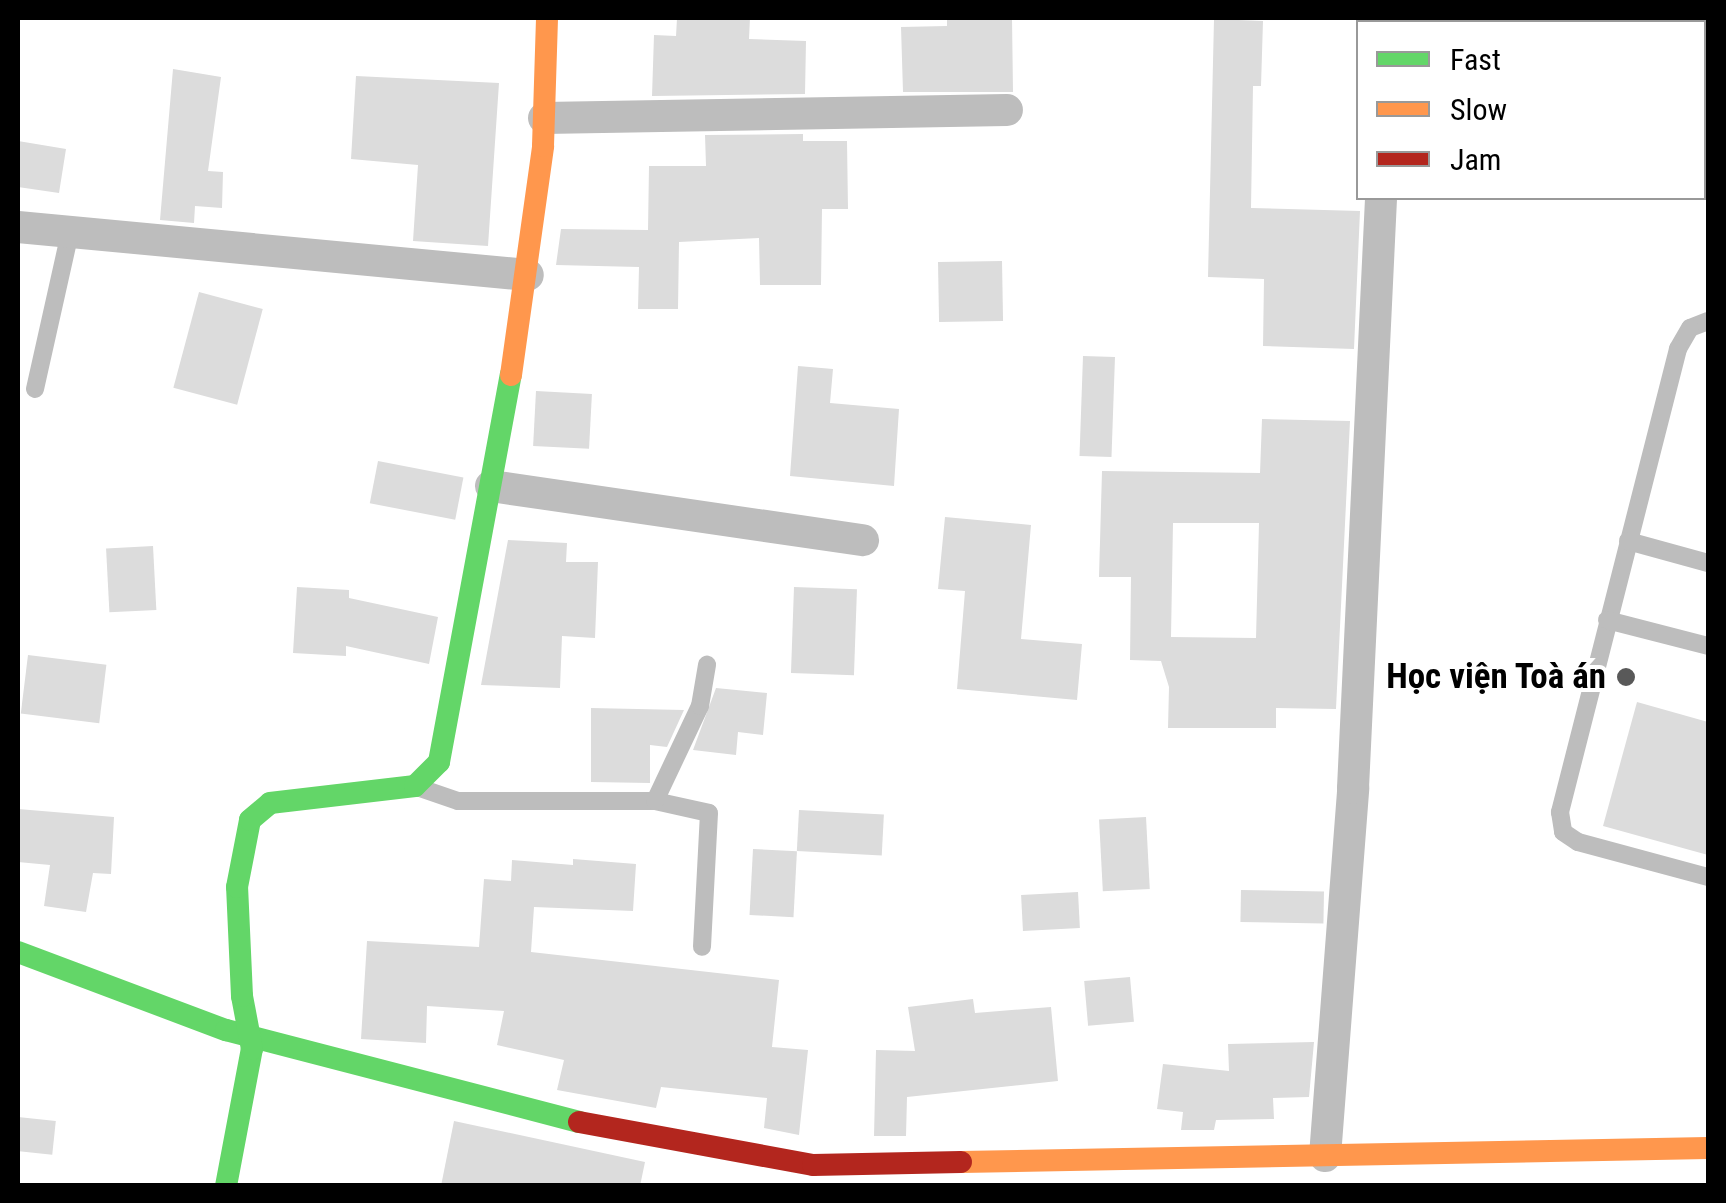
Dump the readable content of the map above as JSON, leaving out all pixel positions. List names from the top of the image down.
{
  "places": ["Học viện Toà án"],
  "legend": ["Fast", "Slow", "Jam"]
}
